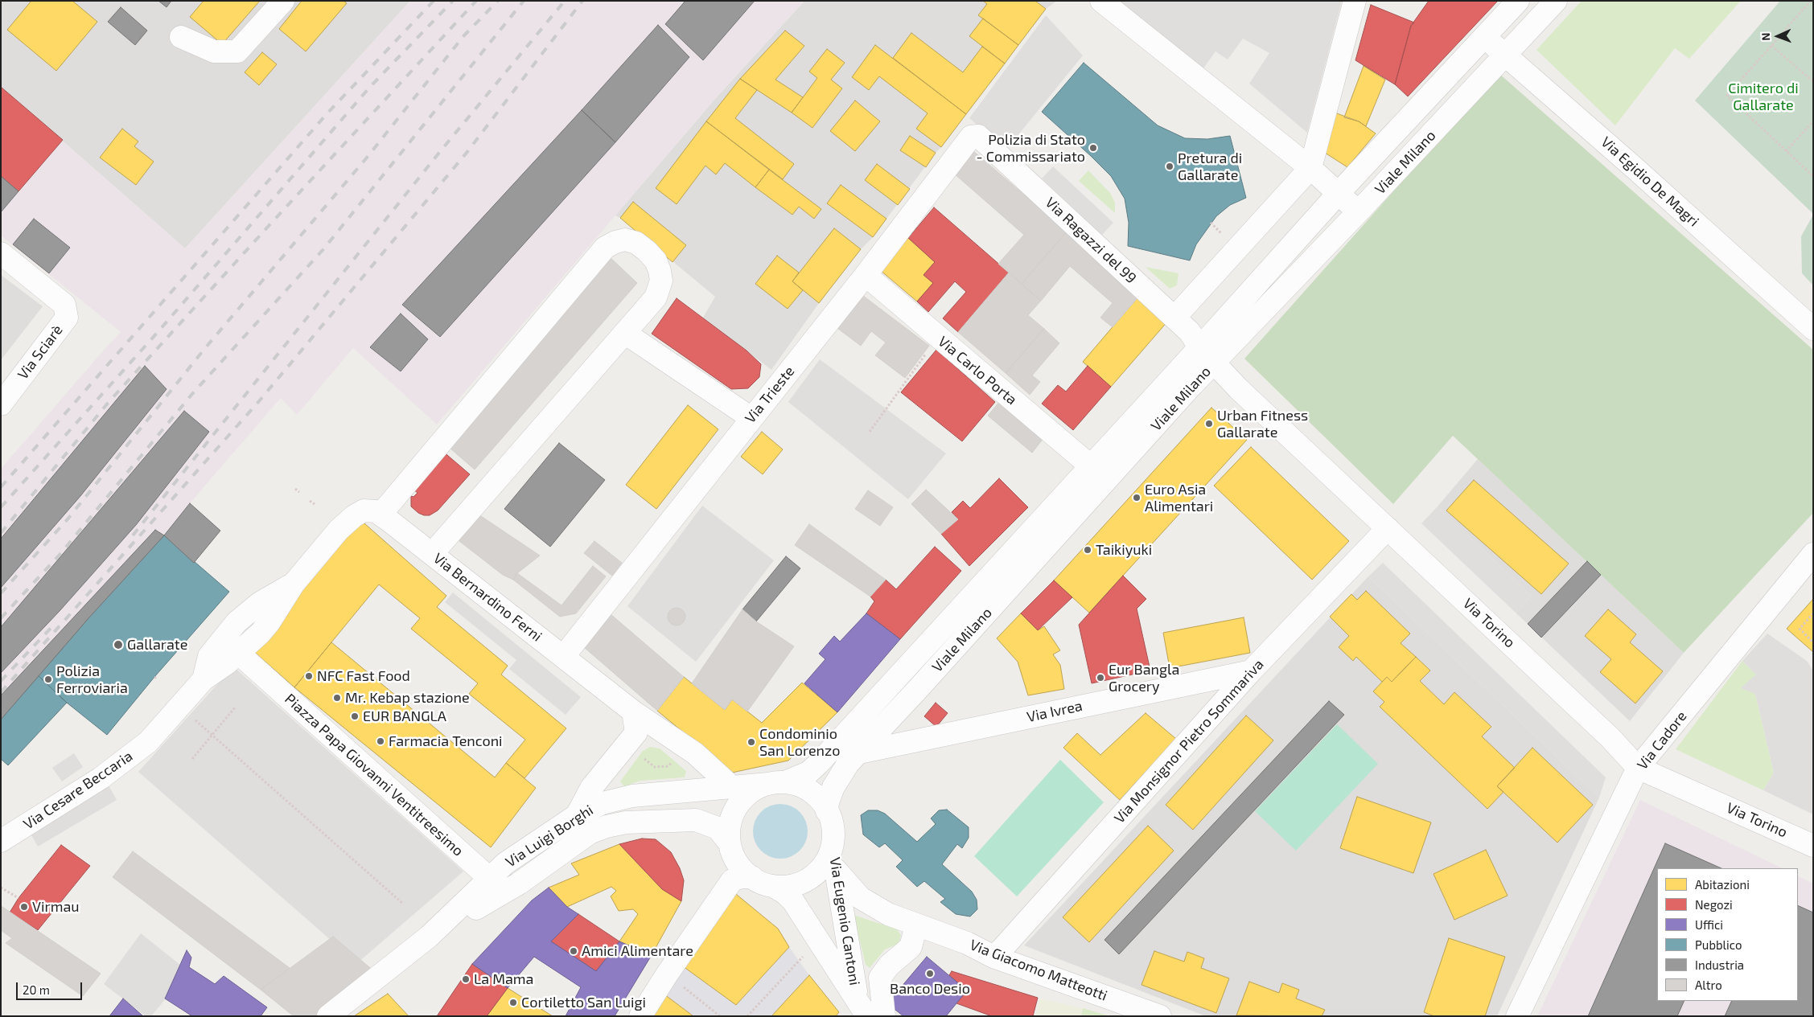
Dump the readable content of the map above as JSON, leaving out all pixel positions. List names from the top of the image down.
{
  "streets": {
    "street": [
      "Viale Milano",
      "Via Egidio De Magri",
      "Via Ragazzi del 99",
      "Via Sciarè",
      "Via Carlo Porta",
      "Via Trieste",
      "Via Bernardino Ferni",
      "Via Torino",
      "Via Ivrea",
      "Via Cadore",
      "Via Monsignor Pietro Sommariva",
      "Piazza Papa Giovanni Ventitreesimo",
      "Via Cesare Beccaria",
      "Via Luigi Borghi",
      "Via Eugenio Cantoni",
      "Via Giacomo Matteotti"
    ]
  },
  "crossings": [
    ["Viale Milano", "Via Egidio De Magri"],
    ["Viale Milano", "Via Ragazzi del 99"],
    ["Viale Milano", "Via Carlo Porta"],
    ["Viale Milano", "Via Torino"],
    ["Viale Milano", "Via Ivrea"],
    ["Viale Milano", "Via Luigi Borghi"],
    ["Viale Milano", "Via Eugenio Cantoni"],
    ["Via Ragazzi del 99", "Via Trieste"],
    ["Via Ragazzi del 99", "Via Torino"],
    ["Via Carlo Porta", "Via Trieste"],
    ["Via Trieste", "Via Bernardino Ferni"],
    ["Via Bernardino Ferni", "Via Cesare Beccaria"],
    ["Via Bernardino Ferni", "Via Luigi Borghi"],
    ["Via Torino", "Via Cadore"],
    ["Via Torino", "Via Monsignor Pietro Sommariva"],
    ["Via Ivrea", "Via Monsignor Pietro Sommariva"],
    ["Via Monsignor Pietro Sommariva", "Via Giacomo Matteotti"],
    ["Piazza Papa Giovanni Ventitreesimo", "Via Cesare Beccaria"],
    ["Piazza Papa Giovanni Ventitreesimo", "Via Luigi Borghi"],
    ["Via Luigi Borghi", "Via Eugenio Cantoni"],
    ["Via Eugenio Cantoni", "Via Giacomo Matteotti"]
  ],
  "parks": ["Cimitero di Gallarate"],
  "places": [
    "Polizia di Stato - Commissariato",
    "Pretura di Gallarate",
    "Urban Fitness Gallarate",
    "Euro Asia Alimentari",
    "Taikiyuki",
    "Gallarate",
    "NFC Fast Food",
    "Eur Bangla Grocery",
    "Polizia Ferroviaria",
    "Mr. Kebap stazione",
    "EUR BANGLA",
    "Farmacia Tenconi",
    "Condominio San Lorenzo",
    "Virmau",
    "Amici Alimentare",
    "Banco Desio",
    "La Mama",
    "Cortiletto San Luigi"
  ],
  "legend": [
    "Abitazioni",
    "Negozi",
    "Uffici",
    "Pubblico",
    "Industria",
    "Altro"
  ],
  "scale_bar": "20 m",
  "north": "left"
}
